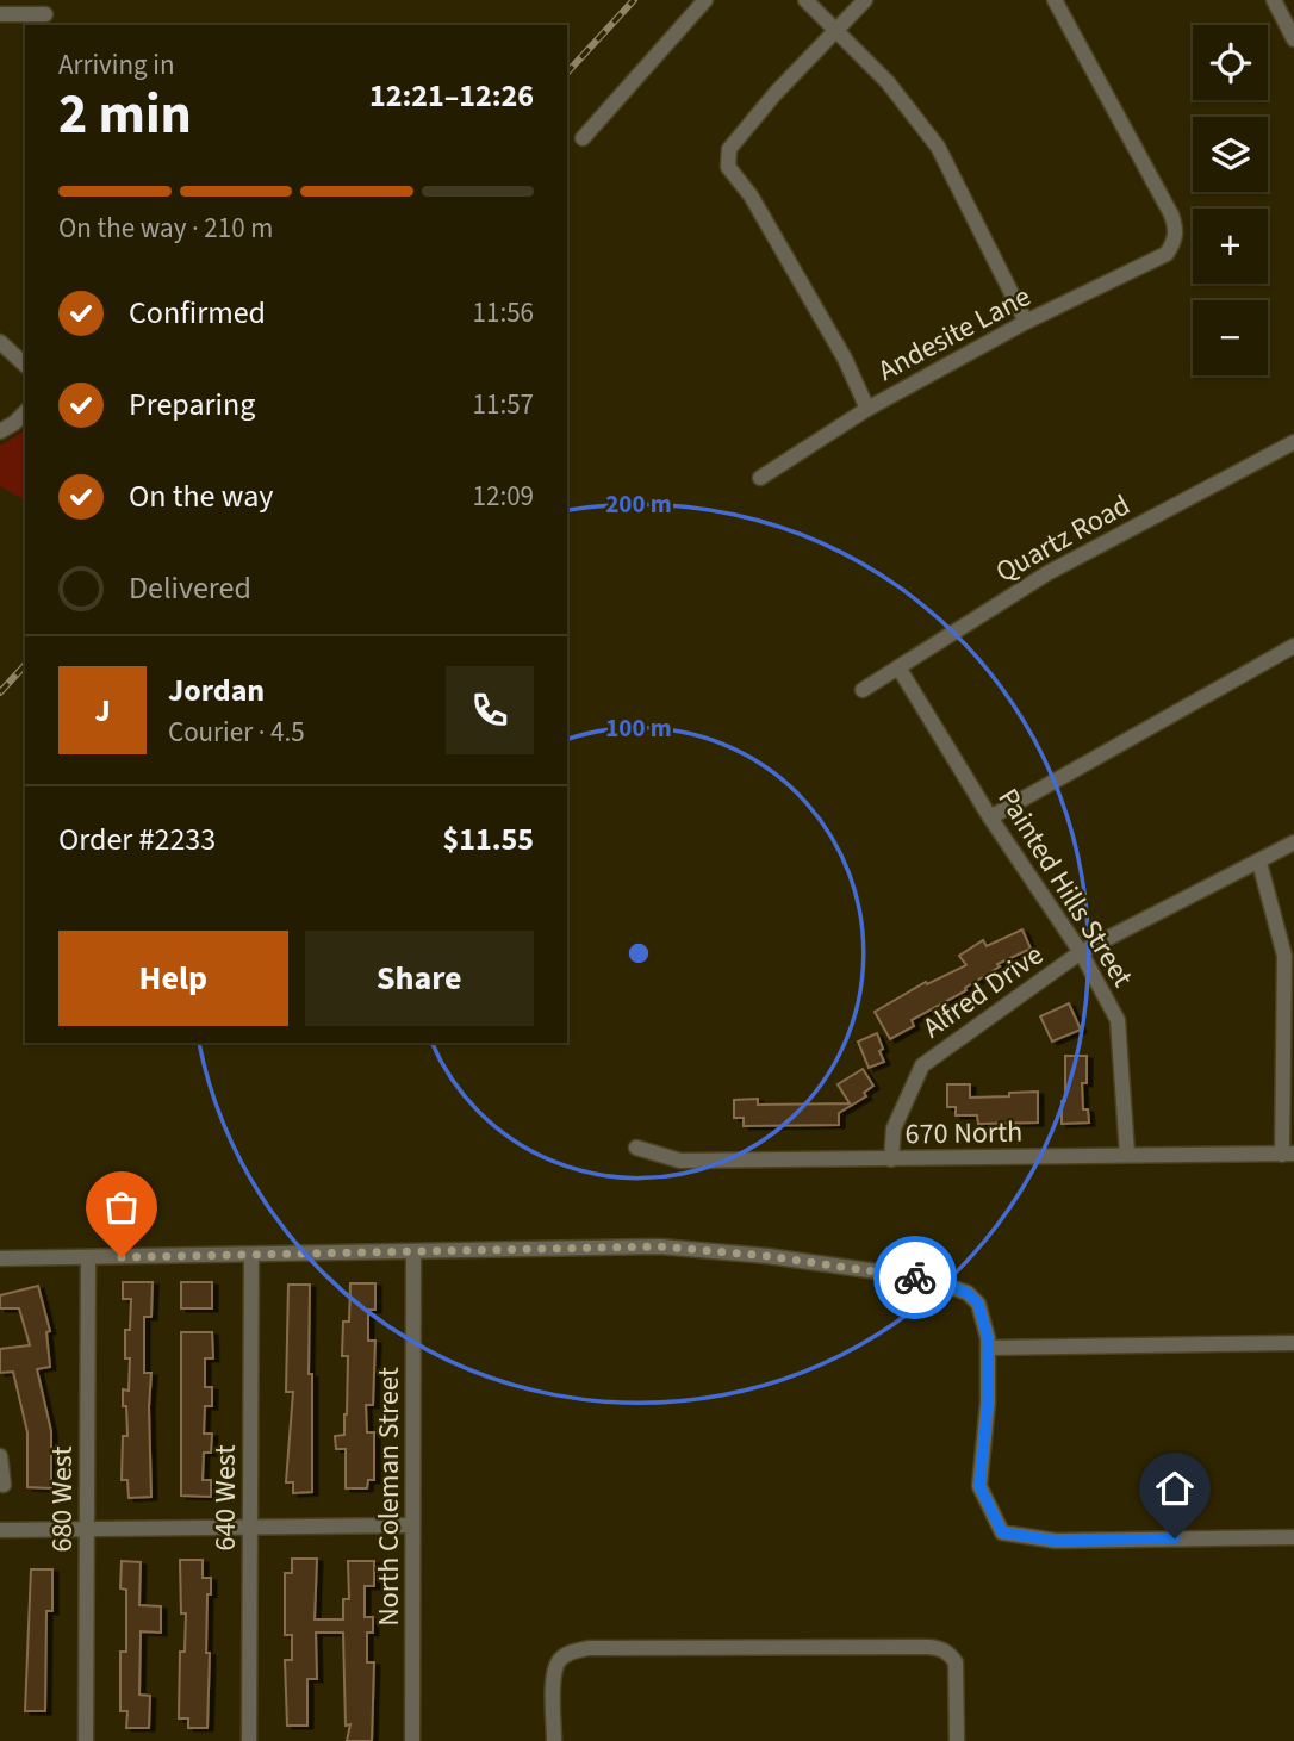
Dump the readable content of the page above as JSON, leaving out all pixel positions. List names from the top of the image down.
{
  "streets": {
    "street": [
      "Andesite Lane",
      "Quartz Road",
      "Painted Hills Street",
      "Alfred Drive",
      "670 North",
      "North Coleman Street",
      "640 West",
      "680 West"
    ]
  },
  "crossings": [
    ["Quartz Road", "Painted Hills Street"],
    ["Painted Hills Street", "Alfred Drive"],
    ["Painted Hills Street", "670 North"],
    ["Alfred Drive", "670 North"]
  ],
  "page": {
    "map_buttons": ["+", "−"],
    "heading": ["2 min", "Arriving in", "12:21–12:26"],
    "panel": [
      "Jordan",
      "Courier · 4.5",
      "Order #2233",
      "$11.55"
    ],
    "bar": "On the way · 210 m",
    "list": [
      ["Confirmed", "11:56"],
      ["Preparing", "11:57"],
      ["On the way", "12:09"],
      "Delivered"
    ],
    "round": "J",
    "buttons": ["Help", "Share"]
  },
  "rings": ["200 m", "100 m"]
}
